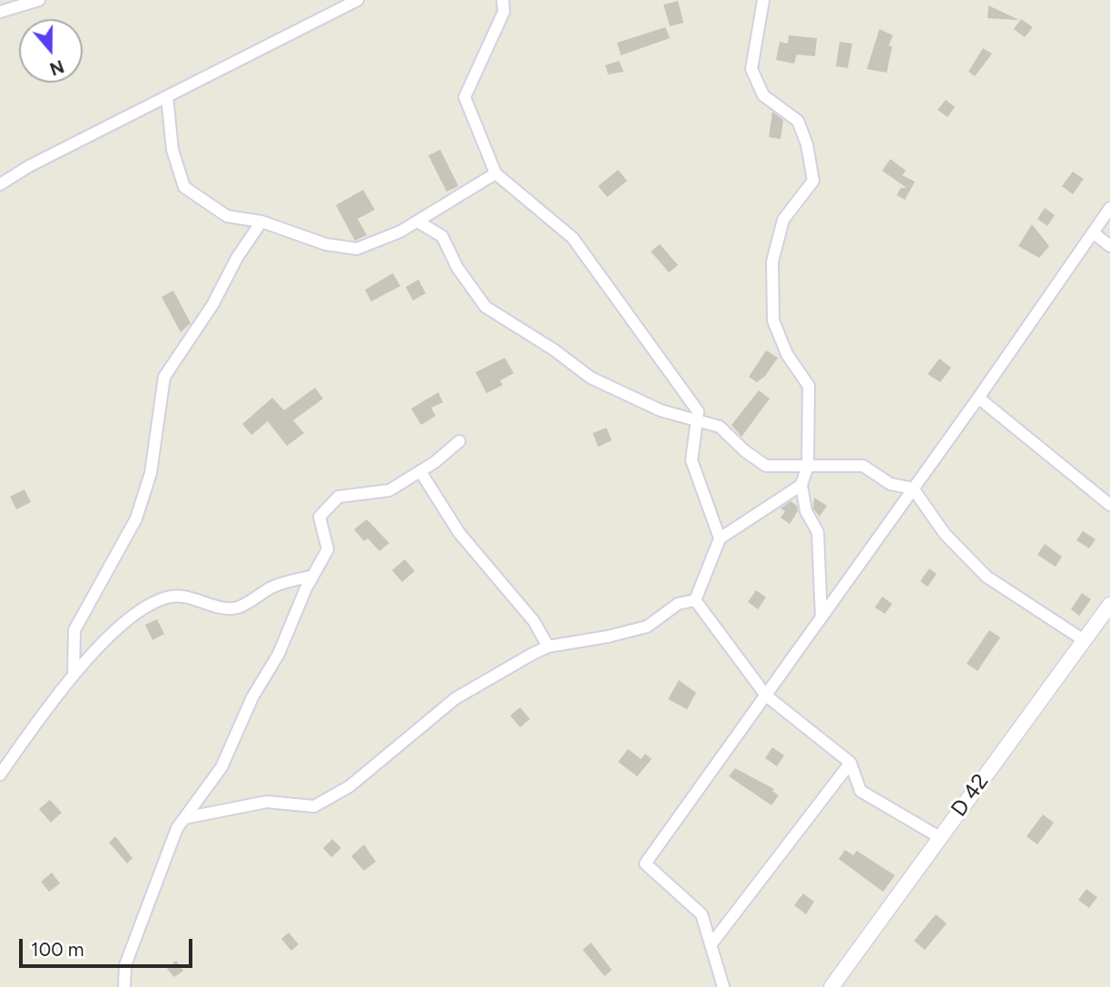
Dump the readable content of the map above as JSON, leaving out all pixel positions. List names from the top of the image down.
{
  "streets": {
    "street": ["D 42"]
  },
  "scale_bar": "100 m",
  "north": "bottom"
}
